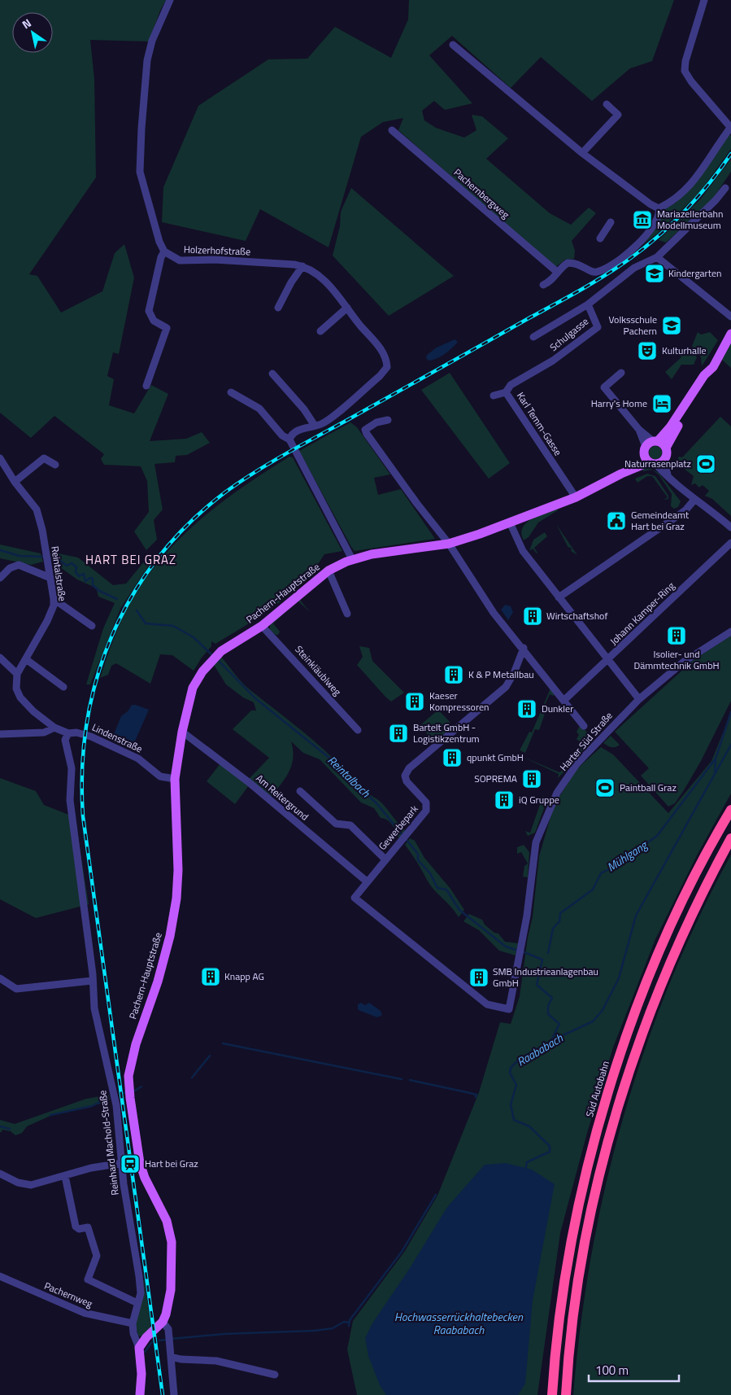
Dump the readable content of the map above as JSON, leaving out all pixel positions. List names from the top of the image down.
{
  "streets": {
    "highway": ["Süd Autobahn"],
    "main road": ["Pachern-Hauptstraße"],
    "street": [
      "Pachernbergweg",
      "Holzerhofstraße",
      "Schulgasse",
      "Karl Temm-Gasse",
      "Reintalstraße",
      "Johann Kamper-Ring",
      "Steinkläublweg",
      "Lindenstraße",
      "Harter Süd Straße",
      "Am Reitergrund",
      "Gewerbepark",
      "Reinhard Machold-Straße",
      "Pachernweg"
    ]
  },
  "crossings": [
    ["Schulgasse", "Karl Temm-Gasse"],
    ["Karl Temm-Gasse", "Pachern-Hauptstraße"],
    ["Pachern-Hauptstraße", "Johann Kamper-Ring"],
    ["Pachern-Hauptstraße", "Steinkläublweg"],
    ["Pachern-Hauptstraße", "Lindenstraße"],
    ["Pachern-Hauptstraße", "Am Reitergrund"],
    ["Lindenstraße", "Reinhard Machold-Straße"],
    ["Harter Süd Straße", "Gewerbepark"],
    ["Am Reitergrund", "Gewerbepark"],
    ["Reinhard Machold-Straße", "Pachernweg"]
  ],
  "districts": ["HART BEI GRAZ"],
  "water": [
    "Reintalbach",
    "Mühlgang",
    "Raababach",
    "Hochwasserrückhaltebecken Raababach"
  ],
  "places": {
    "museum": ["Mariazellerbahn Modellmuseum"],
    "school or university": ["Kindergarten", "Volksschule Pachern"],
    "theatre": ["Kulturhalle"],
    "hotel": ["Harry's Home"],
    "sports": ["Naturrasenplatz", "Paintball Graz"],
    "public building": ["Gemeindeamt Hart bei Graz"],
    "building": [
      "Wirtschaftshof",
      "Isolier- und Dämmtechnik GmbH",
      "K & P Metallbau",
      "Kaeser Kompressoren",
      "Dunkler",
      "Bartelt GmbH - Logistikzentrum",
      "qpunkt GmbH",
      "SOPREMA",
      "iQ Gruppe",
      "Knapp AG",
      "SMB Industrieanlagenbau GmbH"
    ],
    "station": ["Hart bei Graz"]
  },
  "scale_bar": "100 m",
  "north": "top left"
}
